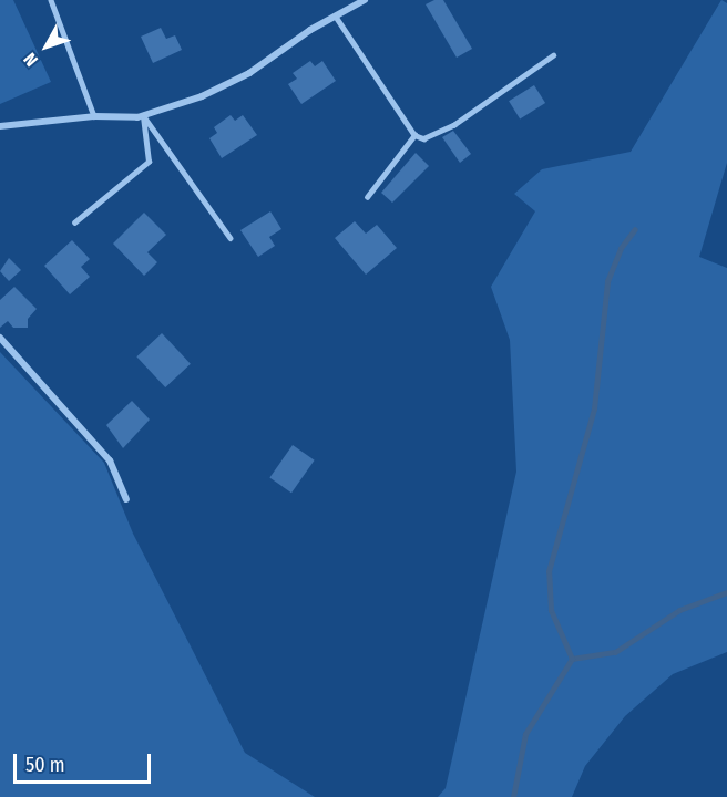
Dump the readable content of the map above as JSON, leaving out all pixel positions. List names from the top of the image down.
{
  "scale_bar": "50 m",
  "north": "bottom left"
}
